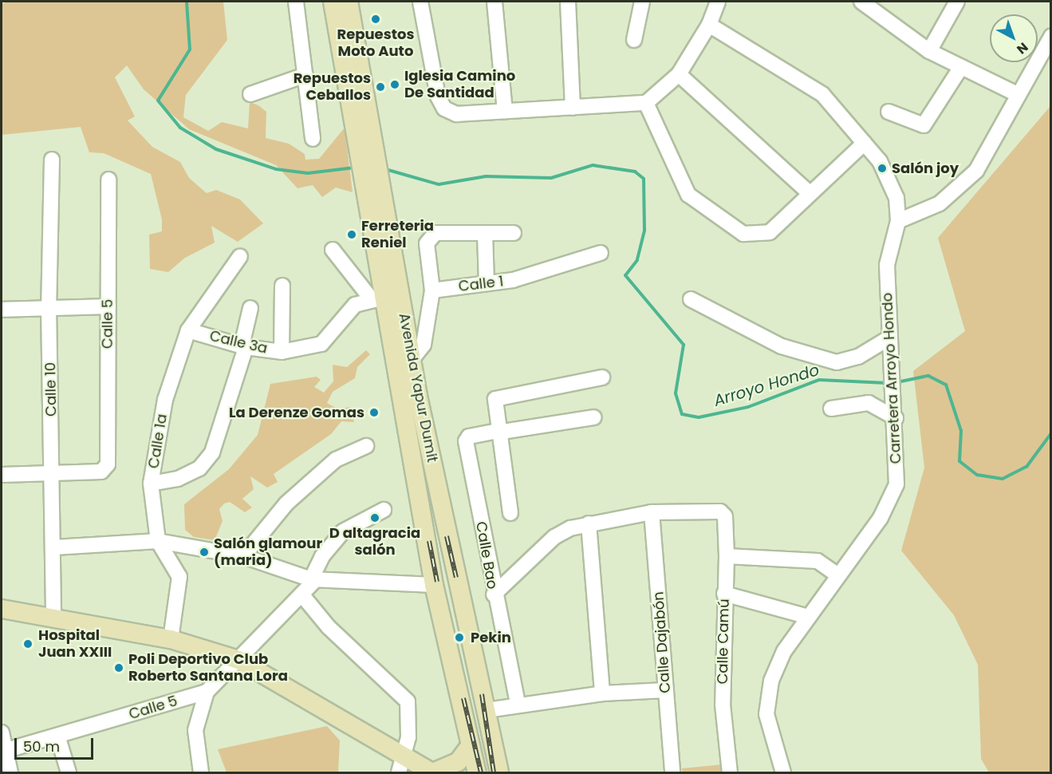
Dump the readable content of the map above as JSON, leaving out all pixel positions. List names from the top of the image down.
{
  "streets": {
    "main road": ["Avenida Yapur Dumit"],
    "street": [
      "Calle 1",
      "Calle 5",
      "Calle 3a",
      "Carretera Arroyo Hondo",
      "Calle 10",
      "Calle 1a",
      "Calle Bao",
      "Calle Camú",
      "Calle Dajabón"
    ]
  },
  "crossings": [
    ["Calle 5", "Calle 10"],
    ["Calle 3a", "Avenida Yapur Dumit"],
    ["Calle 3a", "Calle 1a"],
    ["Calle Camú", "Calle Dajabón"]
  ],
  "water": ["Arroyo Hondo"],
  "places": [
    "Repuestos Moto Auto",
    "Iglesia Camino De Santidad",
    "Repuestos Ceballos",
    "Salón joy",
    "Ferreteria Reniel",
    "La Derenze Gomas",
    "D altagracia salón",
    "Salón glamour (maria)",
    "Pekin",
    "Hospital Juan XXIII",
    "Poli Deportivo Club Roberto Santana Lora"
  ],
  "scale_bar": "50 m",
  "north": "bottom right"
}
